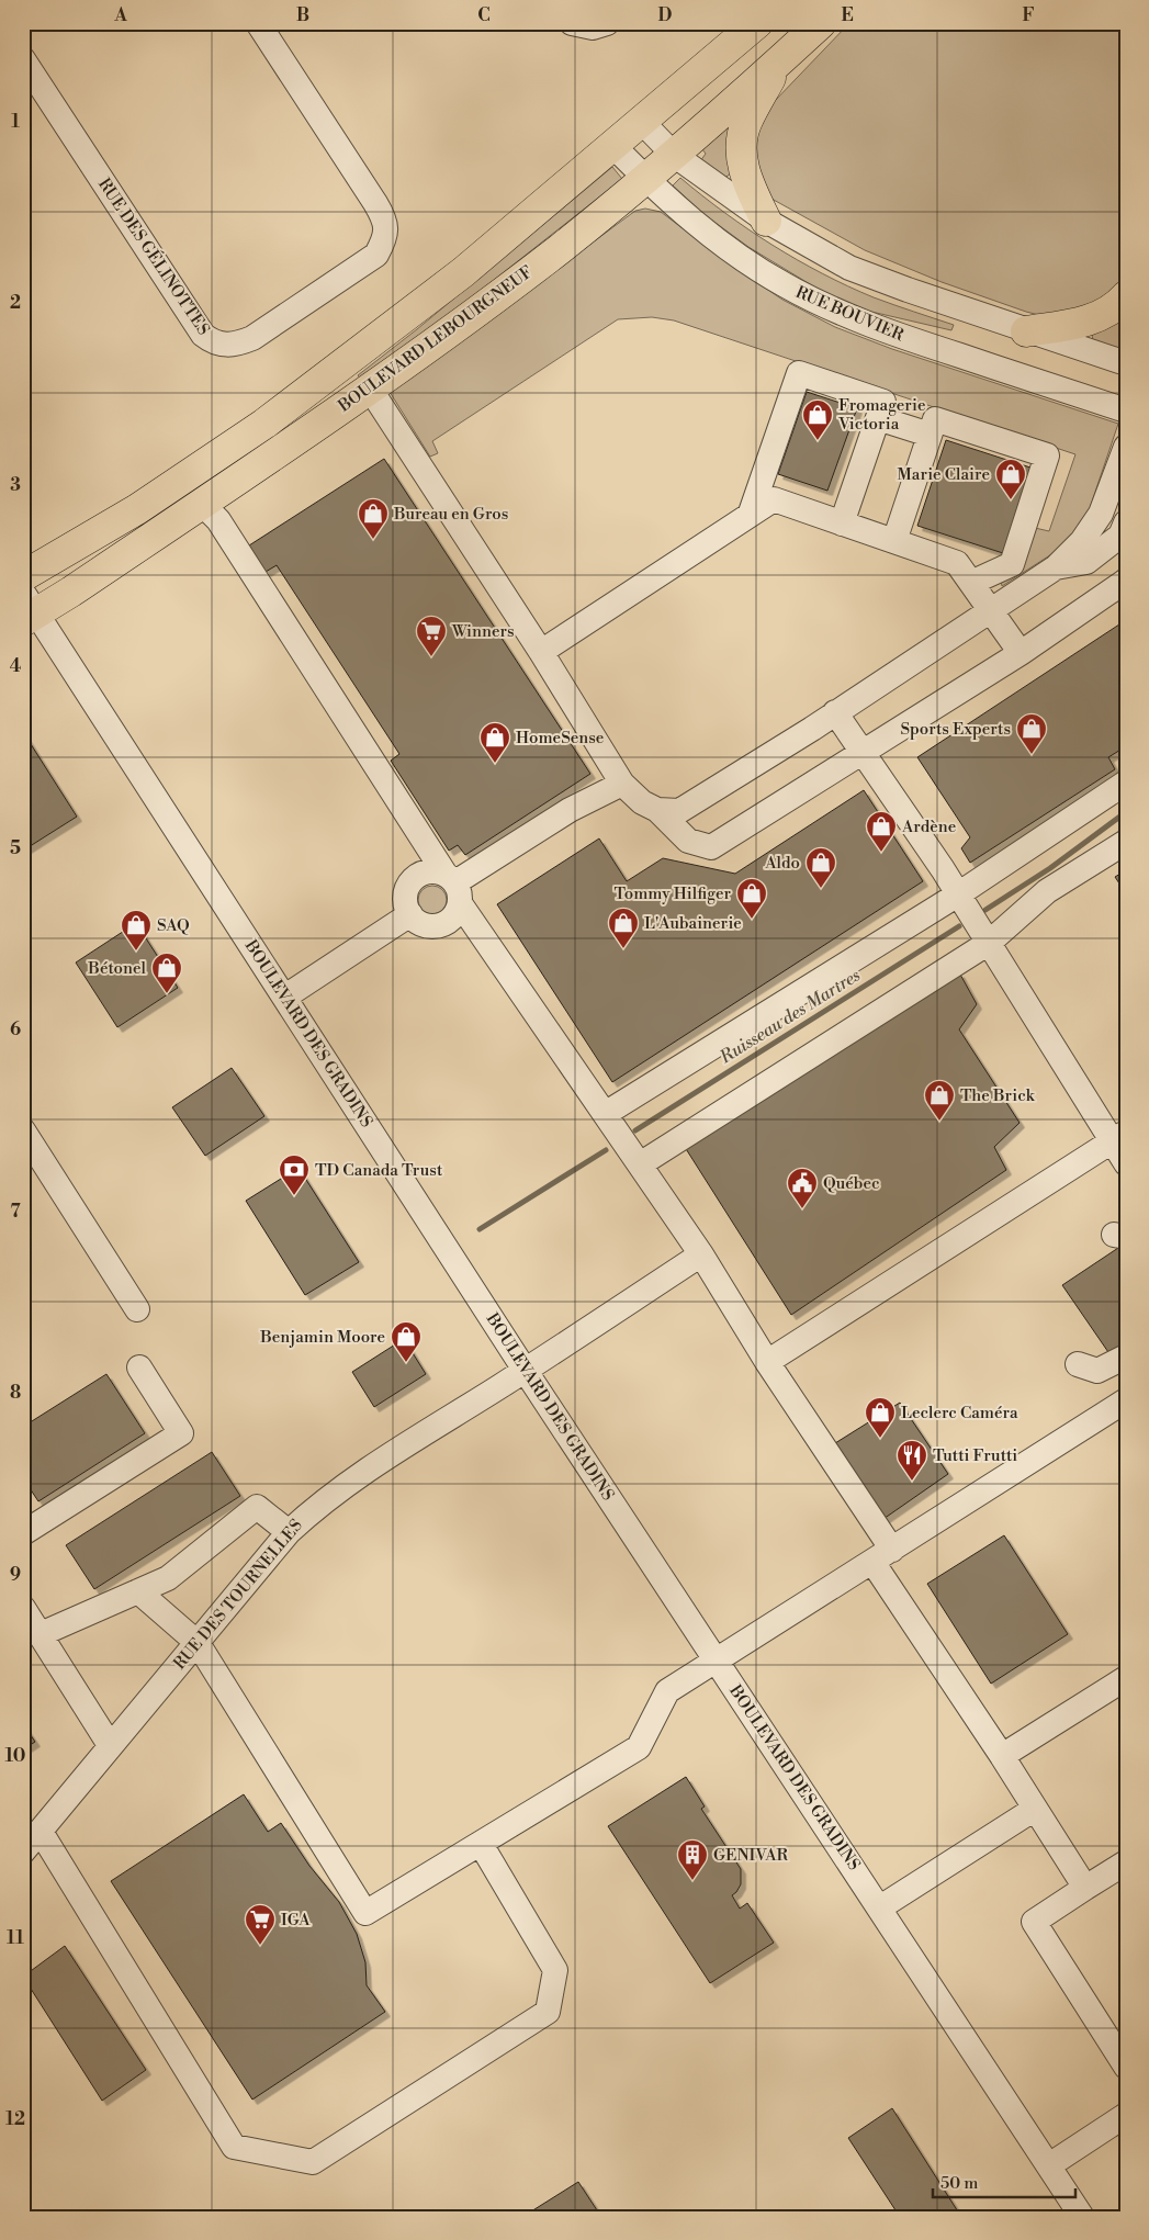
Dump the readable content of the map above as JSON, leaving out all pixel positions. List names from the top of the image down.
{
  "streets": {
    "main road": ["BOULEVARD LEBOURGNEUF"],
    "street": [
      "RUE DES GÉLINOTTES",
      "RUE BOUVIER",
      "BOULEVARD DES GRADINS",
      "RUE DES TOURNELLES"
    ]
  },
  "crossings": [
    ["RUE BOUVIER", "BOULEVARD LEBOURGNEUF"],
    ["BOULEVARD LEBOURGNEUF", "BOULEVARD DES GRADINS"],
    ["BOULEVARD DES GRADINS", "RUE DES TOURNELLES"]
  ],
  "water": ["Ruisseau des Martres"],
  "places": {
    "shop": [
      "Fromagerie Victoria",
      "Marie Claire",
      "Bureau en Gros",
      "Sports Experts",
      "HomeSense",
      "Ardène",
      "Aldo",
      "Tommy Hilfiger",
      "L'Aubainerie",
      "SAQ",
      "Bétonel",
      "The Brick",
      "Benjamin Moore",
      "Leclerc Caméra"
    ],
    "supermarket": ["Winners", "IGA"],
    "bank": ["TD Canada Trust"],
    "public building": ["Québec"],
    "restaurant": ["Tutti Frutti"],
    "building": ["GENIVAR"]
  },
  "scale_bar": "50 m",
  "grid": {
    "columns": [
      "A",
      "B",
      "C",
      "D",
      "E",
      "F"
    ],
    "rows": [
      "1",
      "2",
      "3",
      "4",
      "5",
      "6",
      "7",
      "8",
      "9",
      "10",
      "11",
      "12"
    ]
  }
}
